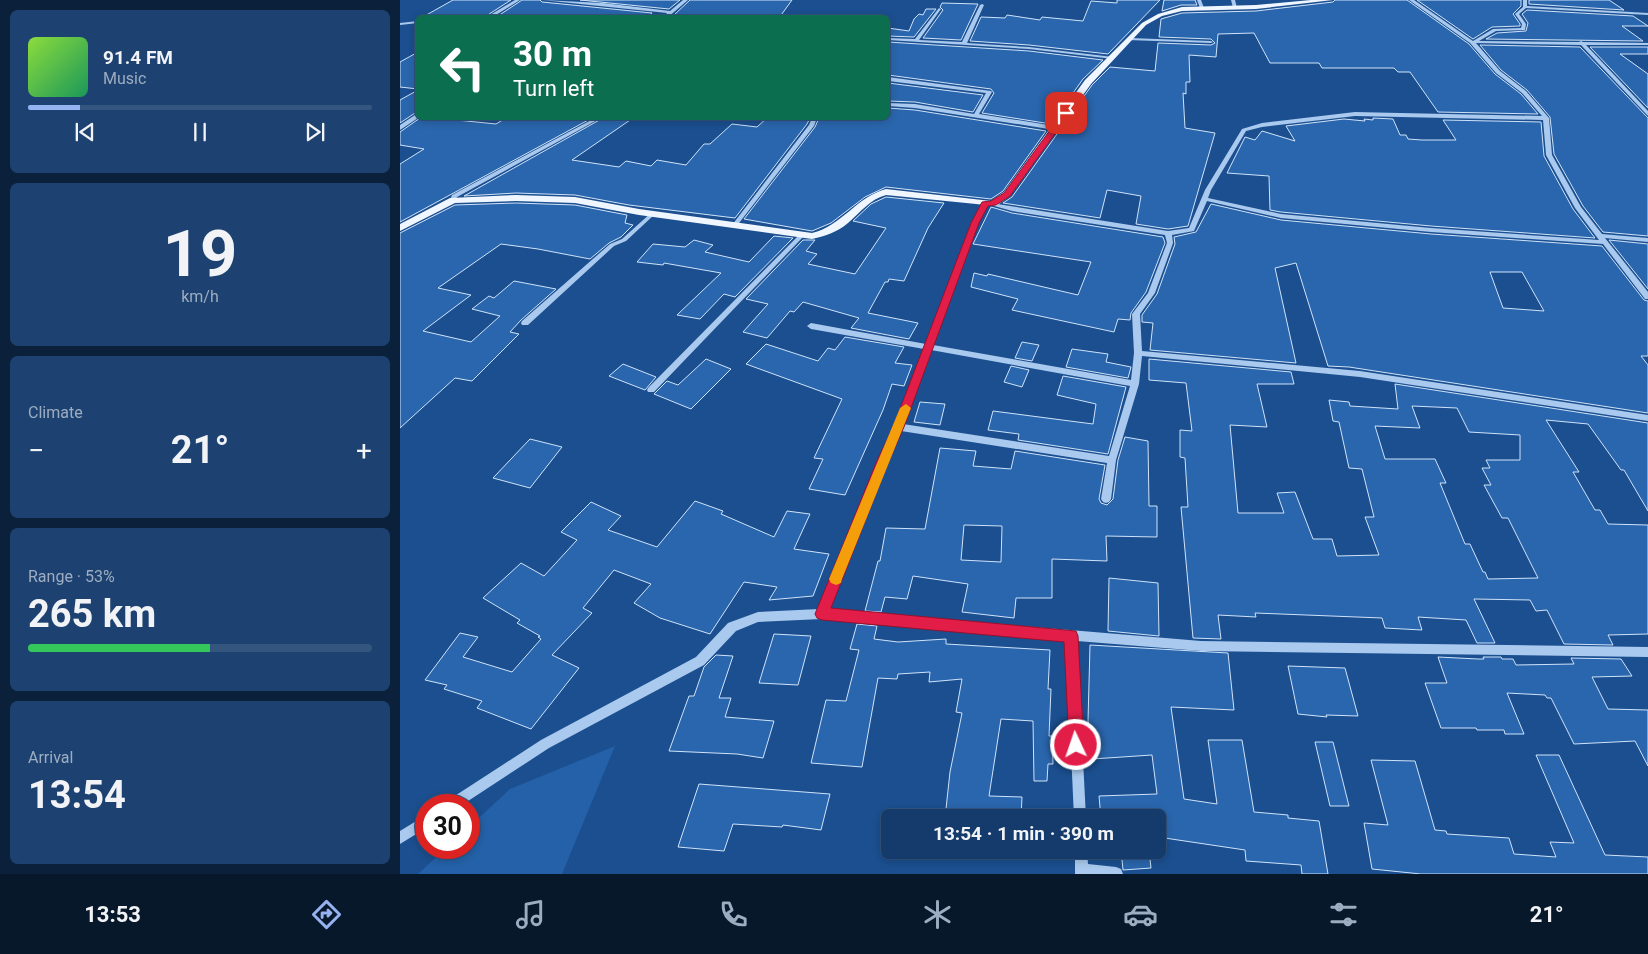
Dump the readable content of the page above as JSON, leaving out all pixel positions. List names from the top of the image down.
{
  "page": {
    "turn": ["30 m", "Turn left"],
    "song": ["91.4 FM", "Music"],
    "tile": [
      ["19", "km/h"],
      "Climate",
      ["Range · 53%", "265 km"],
      ["Arrival", "13:54"]
    ],
    "heat": ["−", "21°", "+"],
    "limit": "30",
    "trip": "13:54 · 1 min · 390 m",
    "tabs": ["13:53", "21°"]
  }
}
